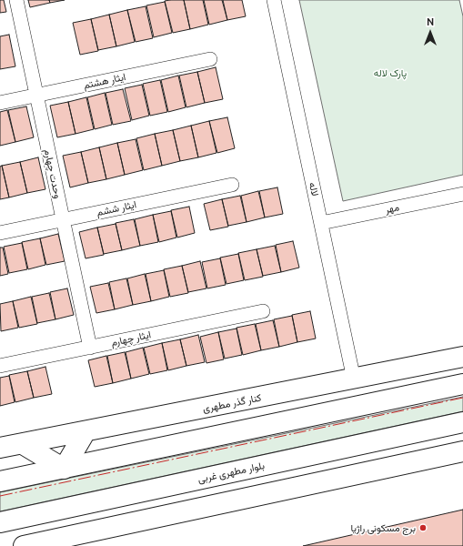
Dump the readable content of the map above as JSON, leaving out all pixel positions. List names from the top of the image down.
{
  "streets": {
    "street": [
      "ایثار هشتم",
      "وحدت چهارم",
      "لاله",
      "ایثار ششم",
      "مهر",
      "ایثار چهارم",
      "کنار گذر مطهری",
      "بلوار مطهری غربی"
    ]
  },
  "crossings": [
    ["ایثار هشتم", "وحدت چهارم"],
    ["وحدت چهارم", "ایثار ششم"],
    ["وحدت چهارم", "ایثار چهارم"],
    ["لاله", "مهر"],
    ["لاله", "کنار گذر مطهری"]
  ],
  "parks": ["پارک لاله"],
  "places": ["برج مسکونی راژیا"],
  "north": "top"
}
